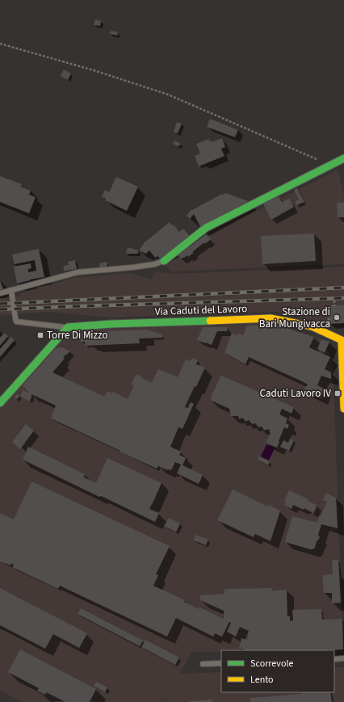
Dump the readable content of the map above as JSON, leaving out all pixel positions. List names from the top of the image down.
{
  "streets": {
    "street": ["Via Caduti del Lavoro"]
  },
  "places": {
    "other": ["Stazione di Bari Mungivacca"],
    "transit": ["Torre Di Mizzo", "Caduti Lavoro IV"]
  },
  "legend": ["Scorrevole", "Lento"]
}
